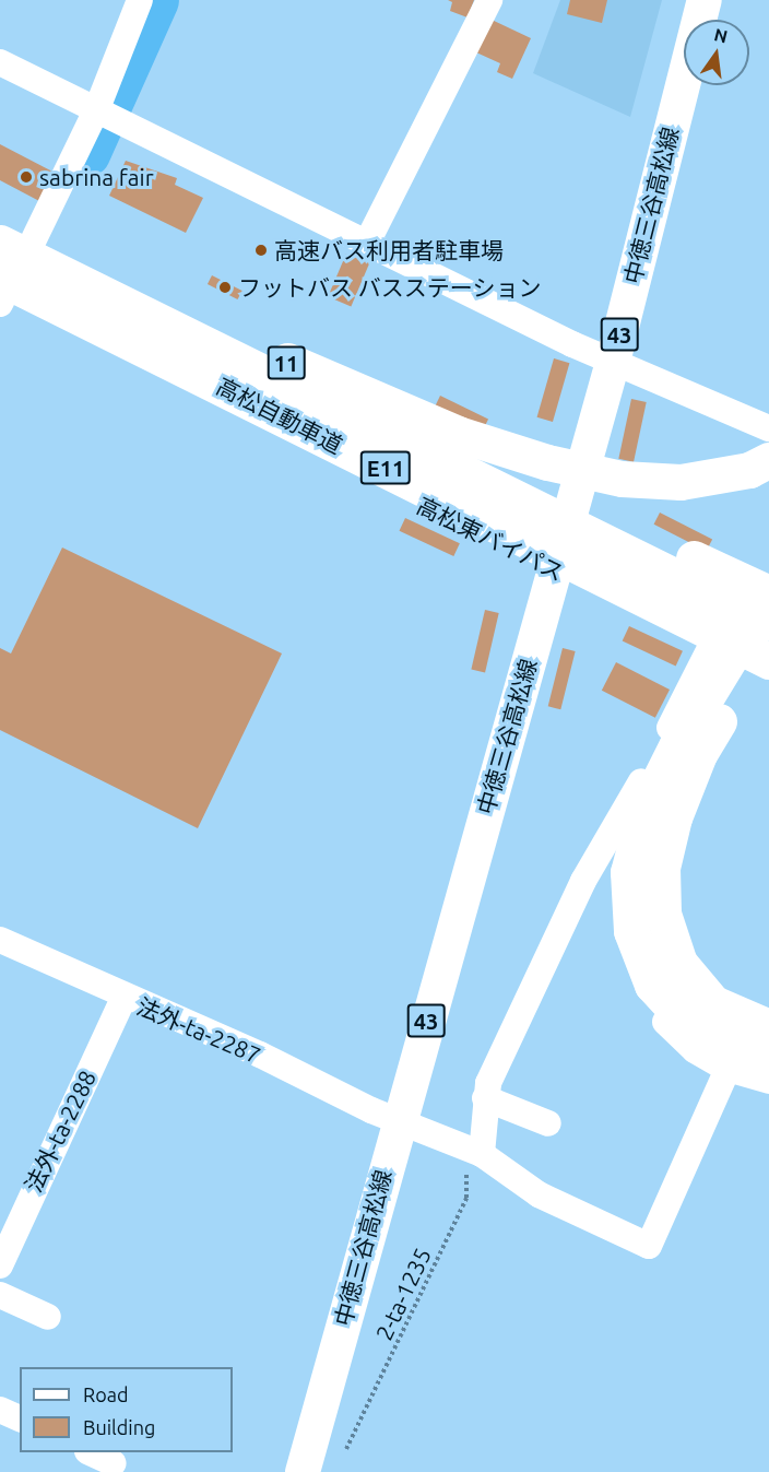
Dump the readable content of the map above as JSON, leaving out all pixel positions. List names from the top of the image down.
{
  "streets": {
    "highway": [
      "11",
      "高松自動車道",
      "E11",
      "高松東バイパス"
    ],
    "main road": ["中徳三谷高松線", "43"],
    "street": ["法外-ta-2287", "法外-ta-2288"],
    "path": ["2-ta-1235"]
  },
  "crossings": [
    ["中徳三谷高松線", "11"],
    ["中徳三谷高松線", "高松東バイパス"],
    ["中徳三谷高松線", "法外-ta-2287"],
    ["11", "高松自動車道"],
    ["高松自動車道", "高松東バイパス"],
    ["法外-ta-2287", "法外-ta-2288"],
    ["法外-ta-2287", "2-ta-1235"]
  ],
  "places": ["sabrina fair", "高速バス利用者駐車場", "フットバス バスステーション"],
  "legend": ["Road", "Building"],
  "north": "top"
}
